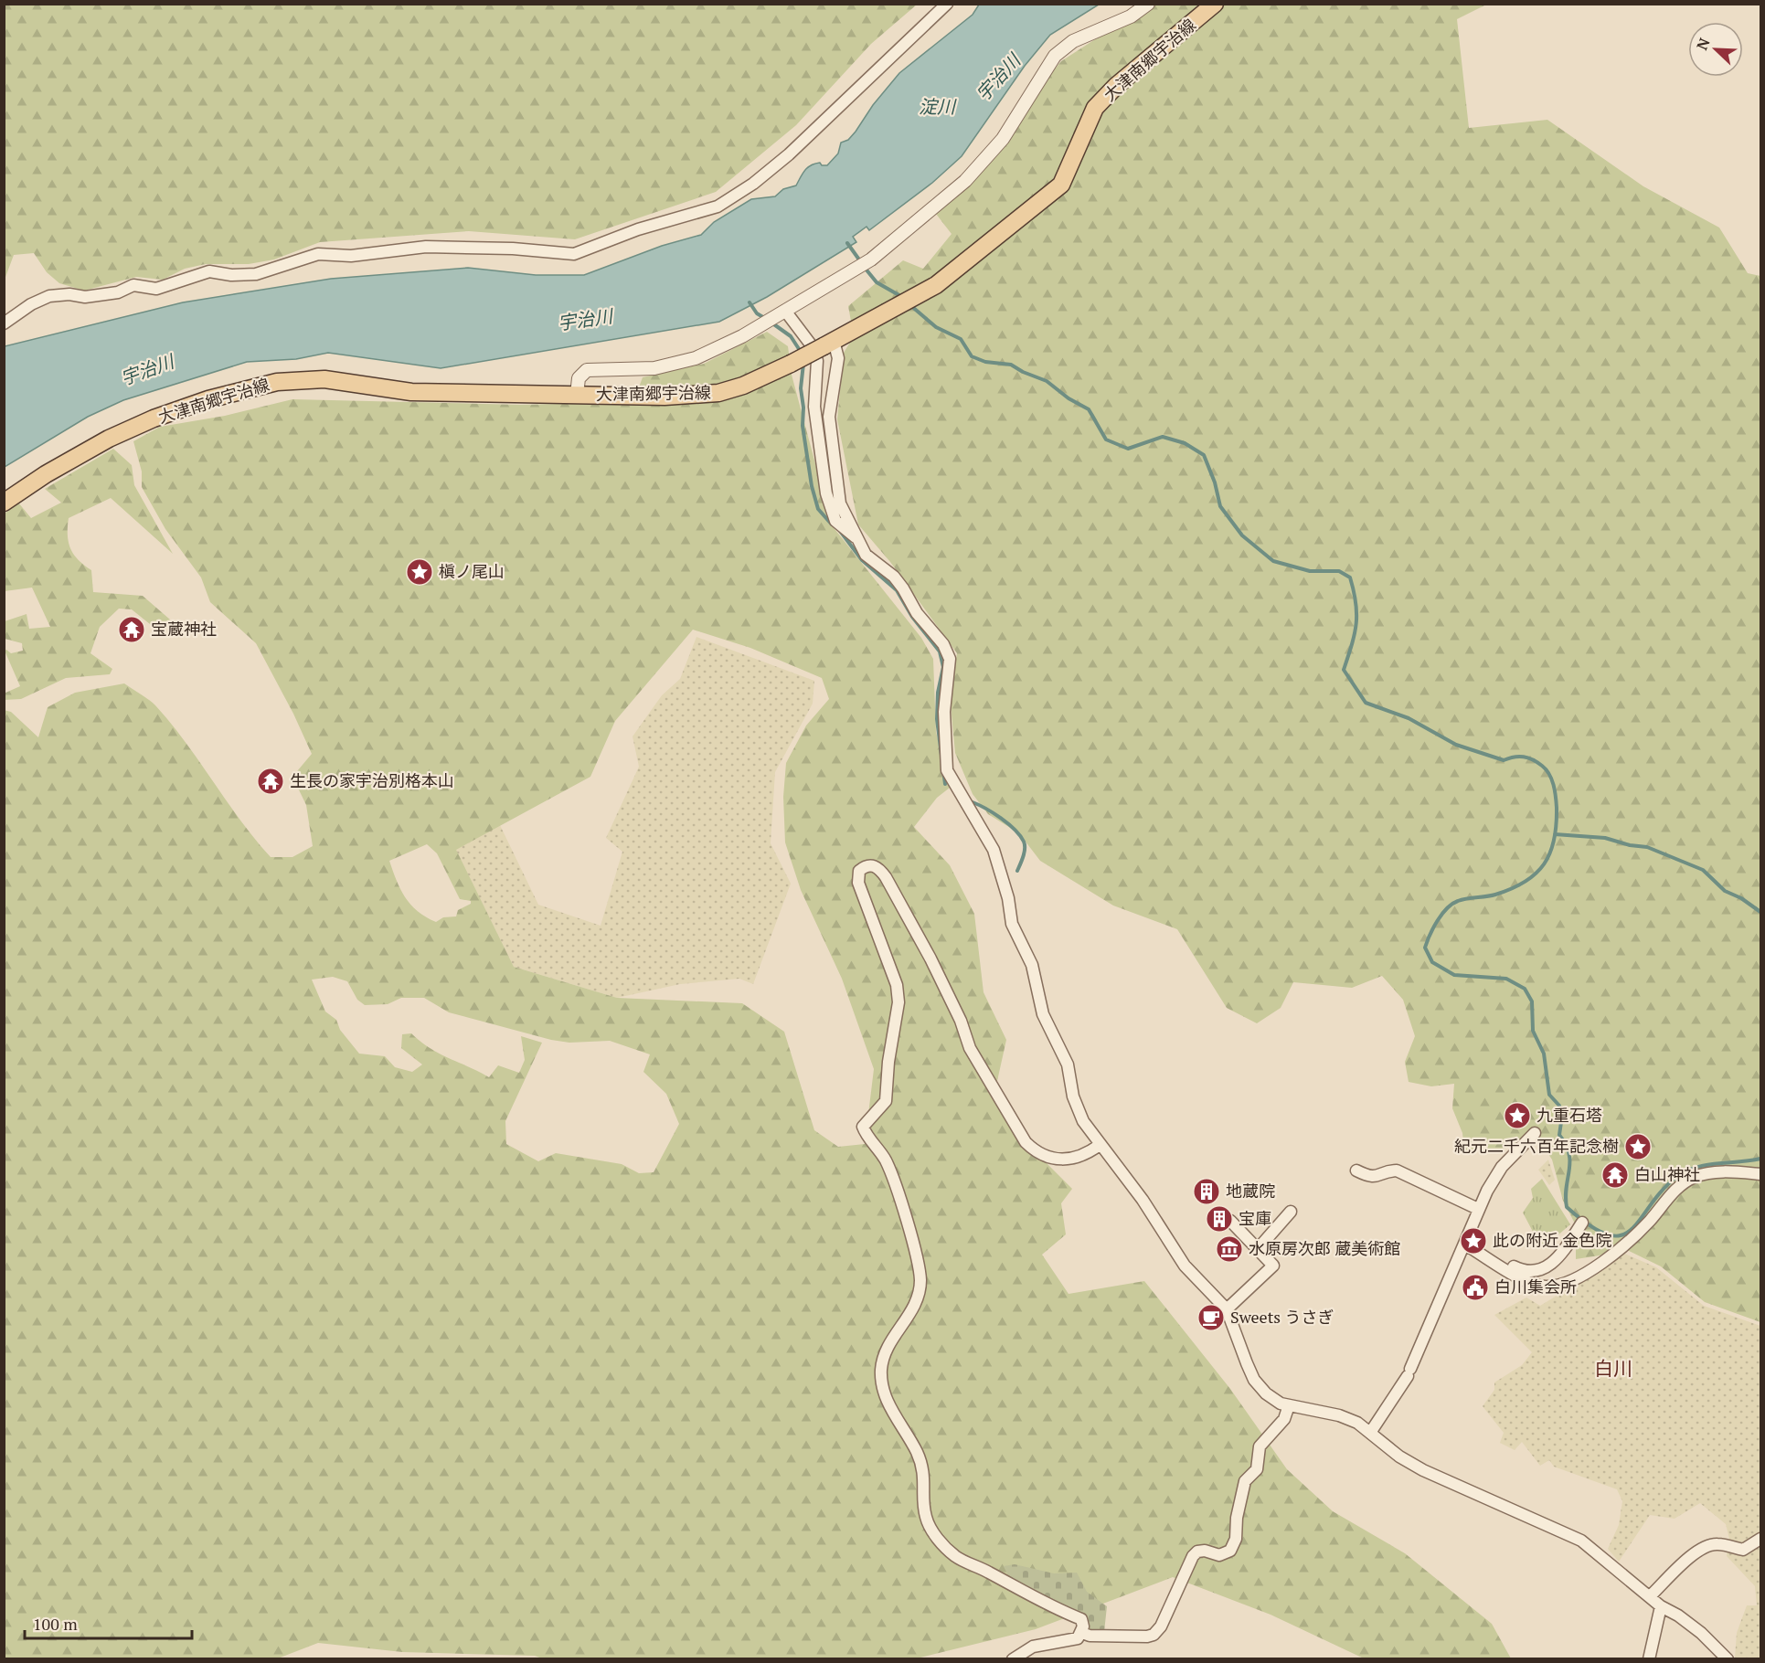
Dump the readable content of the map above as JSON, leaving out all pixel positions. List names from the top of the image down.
{
  "streets": {
    "main road": ["大津南郷宇治線"]
  },
  "districts": ["白川"],
  "water": ["宇治川", "淀川"],
  "places": {
    "place": [
      "槇ノ尾山",
      "九重石塔",
      "紀元二千六百年記念樹",
      "此の附近 金色院"
    ],
    "temple": ["宝蔵神社", "生長の家宇治別格本山", "白山神社"],
    "building": ["地蔵院", "宝庫"],
    "museum": ["水原房次郎 蔵美術館"],
    "public building": ["白川集会所"],
    "cafe": ["Sweets うさぎ"]
  },
  "scale_bar": "100 m",
  "north": "top left"
}
